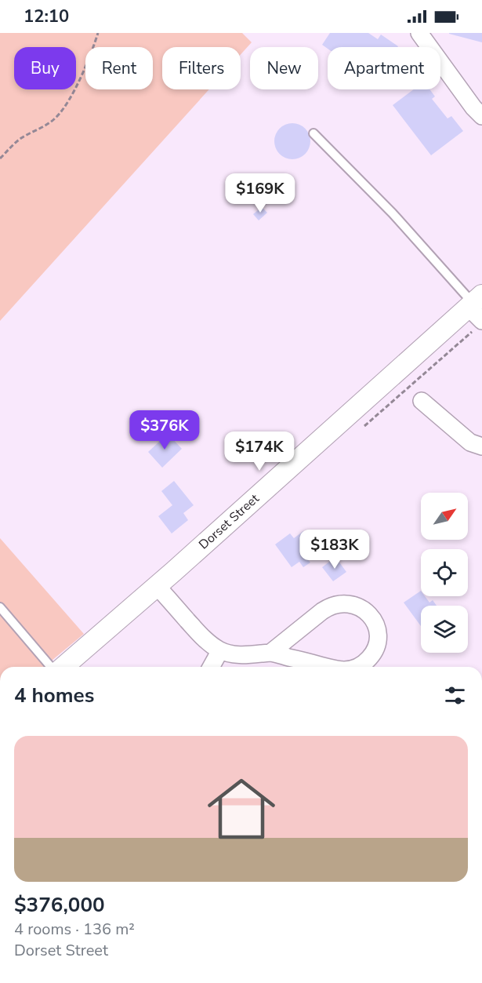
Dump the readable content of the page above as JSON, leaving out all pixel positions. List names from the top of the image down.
{
  "streets": {
    "street": ["Dorset Street"]
  },
  "north": "top right",
  "page": {
    "status": "12:10",
    "chip": [
      "Buy",
      "Rent",
      "Filters",
      "New",
      "Apartment"
    ],
    "price": [
      "$169K",
      "$376K",
      "$174K",
      "$183K"
    ],
    "heading": "4 homes",
    "list": [
      {
        "name": "$376,000",
        "note": "4 rooms · 136 m² · Dorset Street"
      }
    ]
  }
}
